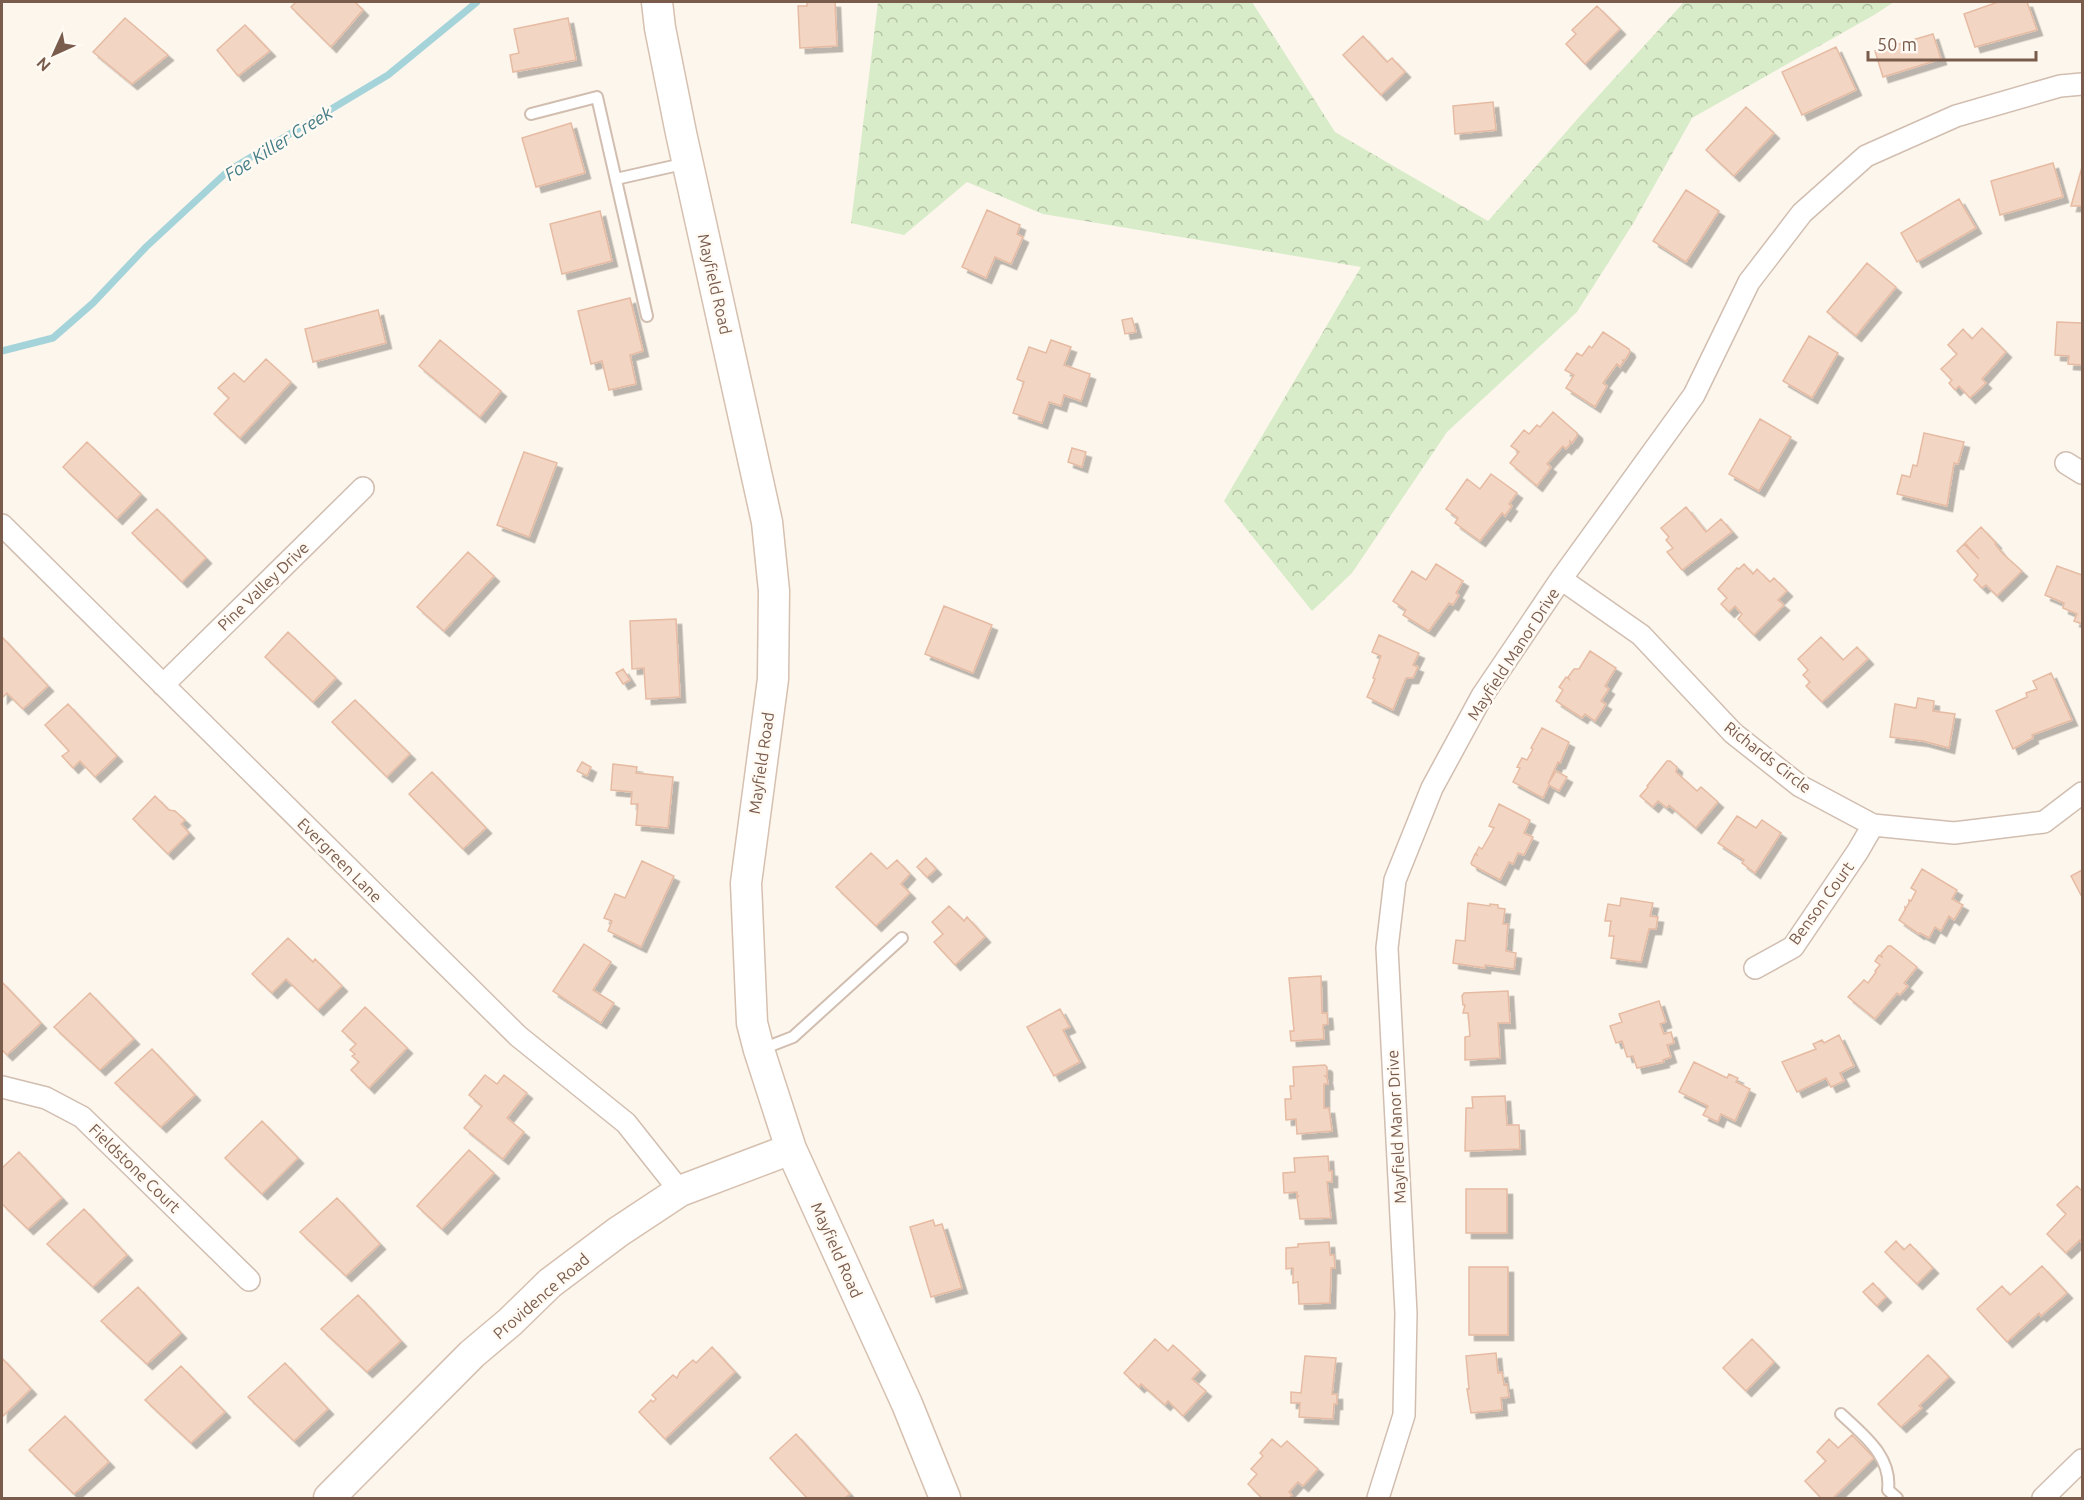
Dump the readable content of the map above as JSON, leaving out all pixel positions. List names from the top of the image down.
{
  "streets": {
    "street": [
      "Mayfield Road",
      "Pine Valley Drive",
      "Mayfield Manor Drive",
      "Richards Circle",
      "Evergreen Lane",
      "Benson Court",
      "Fieldstone Court",
      "Providence Road"
    ]
  },
  "crossings": [
    ["Mayfield Road", "Providence Road"],
    ["Pine Valley Drive", "Evergreen Lane"],
    ["Mayfield Manor Drive", "Richards Circle"],
    ["Richards Circle", "Benson Court"],
    ["Evergreen Lane", "Providence Road"]
  ],
  "water": ["Foe Killer Creek"],
  "scale_bar": "50 m",
  "north": "bottom left"
}
